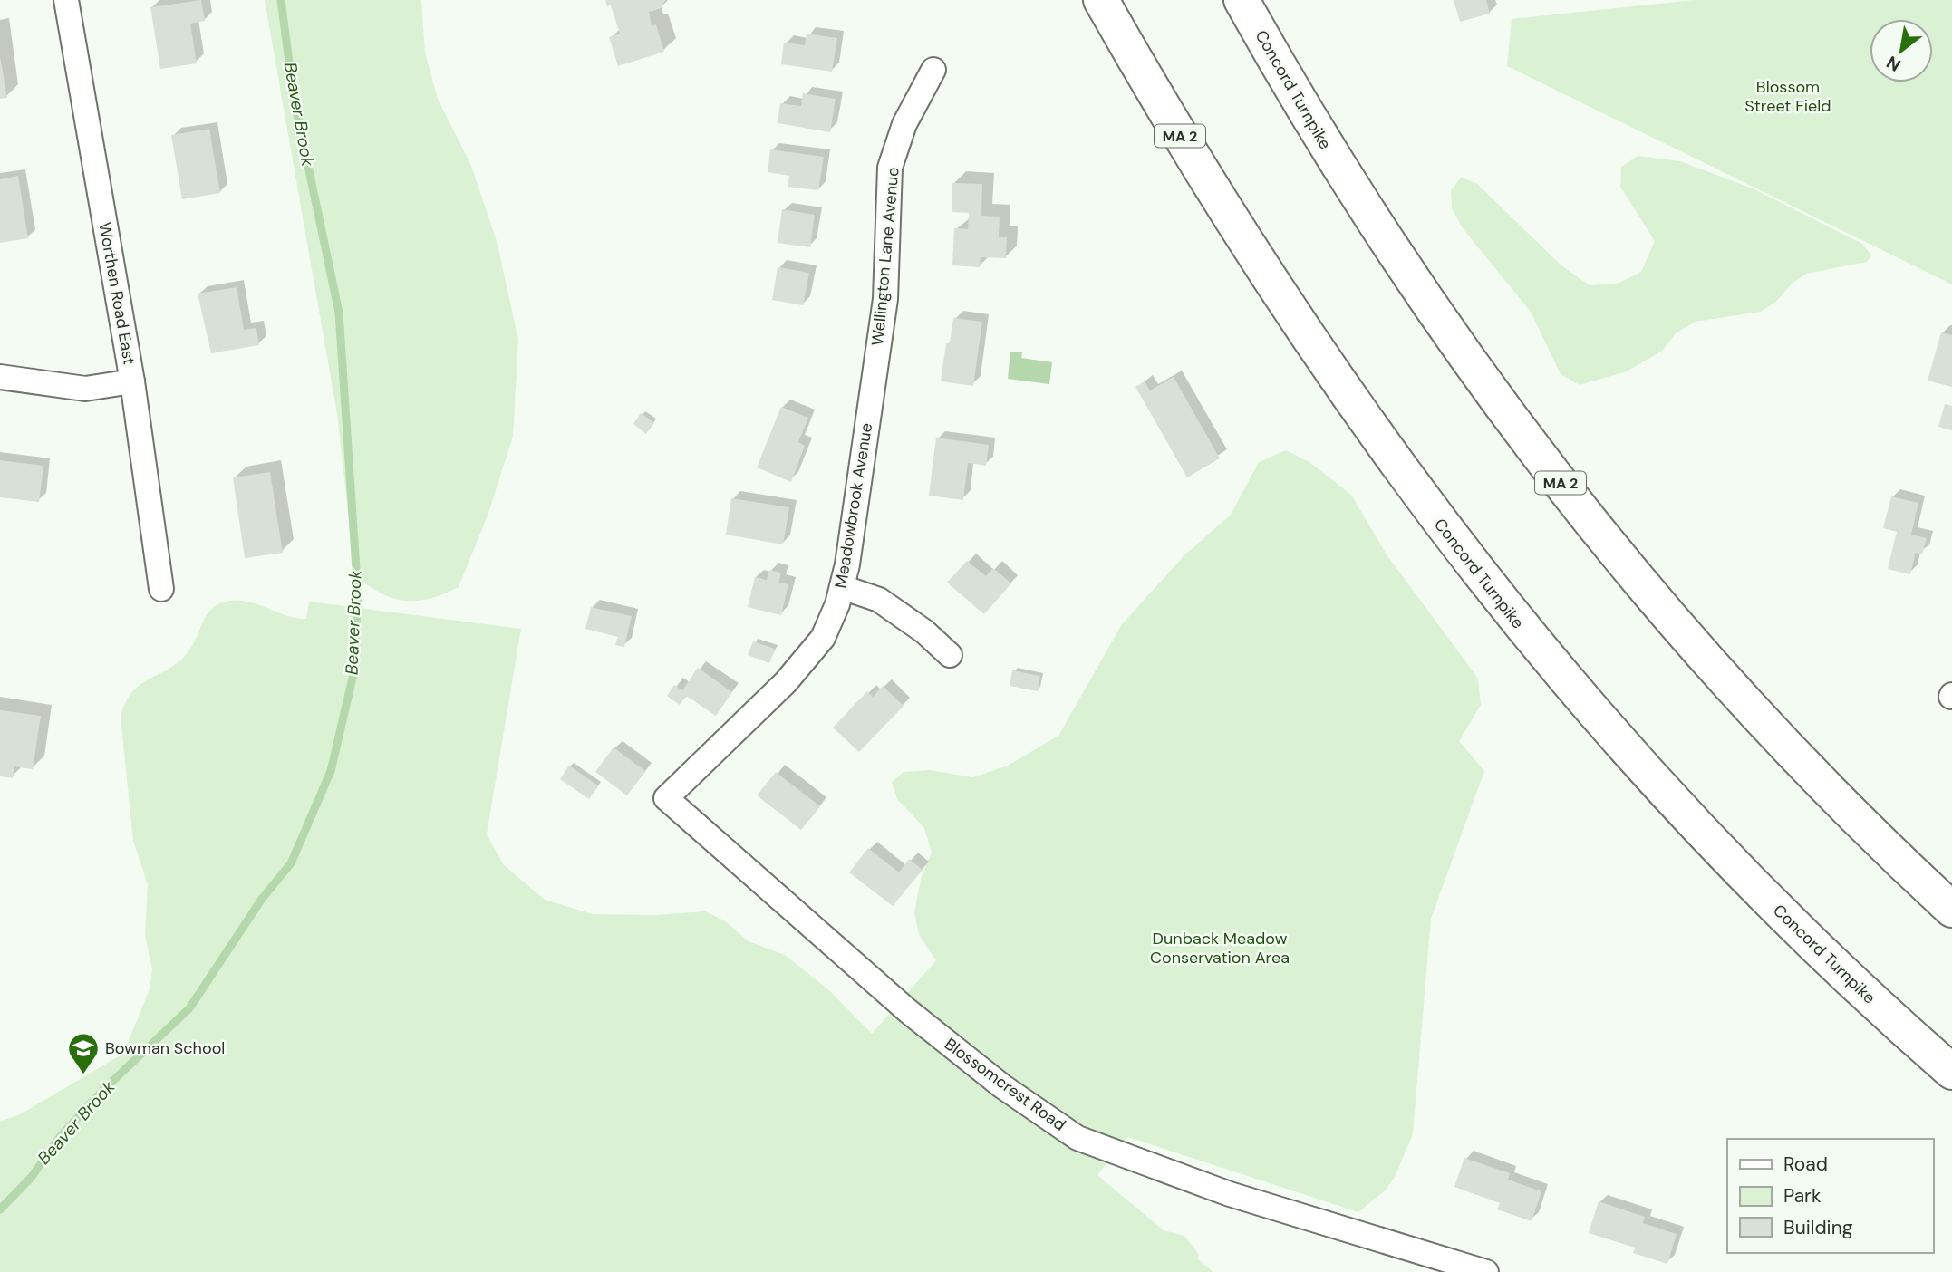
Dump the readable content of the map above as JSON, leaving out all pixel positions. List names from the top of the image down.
{
  "streets": {
    "highway": ["Concord Turnpike", "MA 2"],
    "street": [
      "Wellington Lane Avenue",
      "Worthen Road East",
      "Meadowbrook Avenue",
      "Blossomcrest Road"
    ]
  },
  "crossings": [
    ["Wellington Lane Avenue", "Meadowbrook Avenue"],
    ["Meadowbrook Avenue", "Blossomcrest Road"]
  ],
  "water": ["Beaver Brook"],
  "parks": ["Blossom Street Field", "Dunback Meadow Conservation Area"],
  "places": {
    "school or university": ["Bowman School"]
  },
  "legend": ["Road", "Park", "Building"],
  "north": "bottom left"
}
